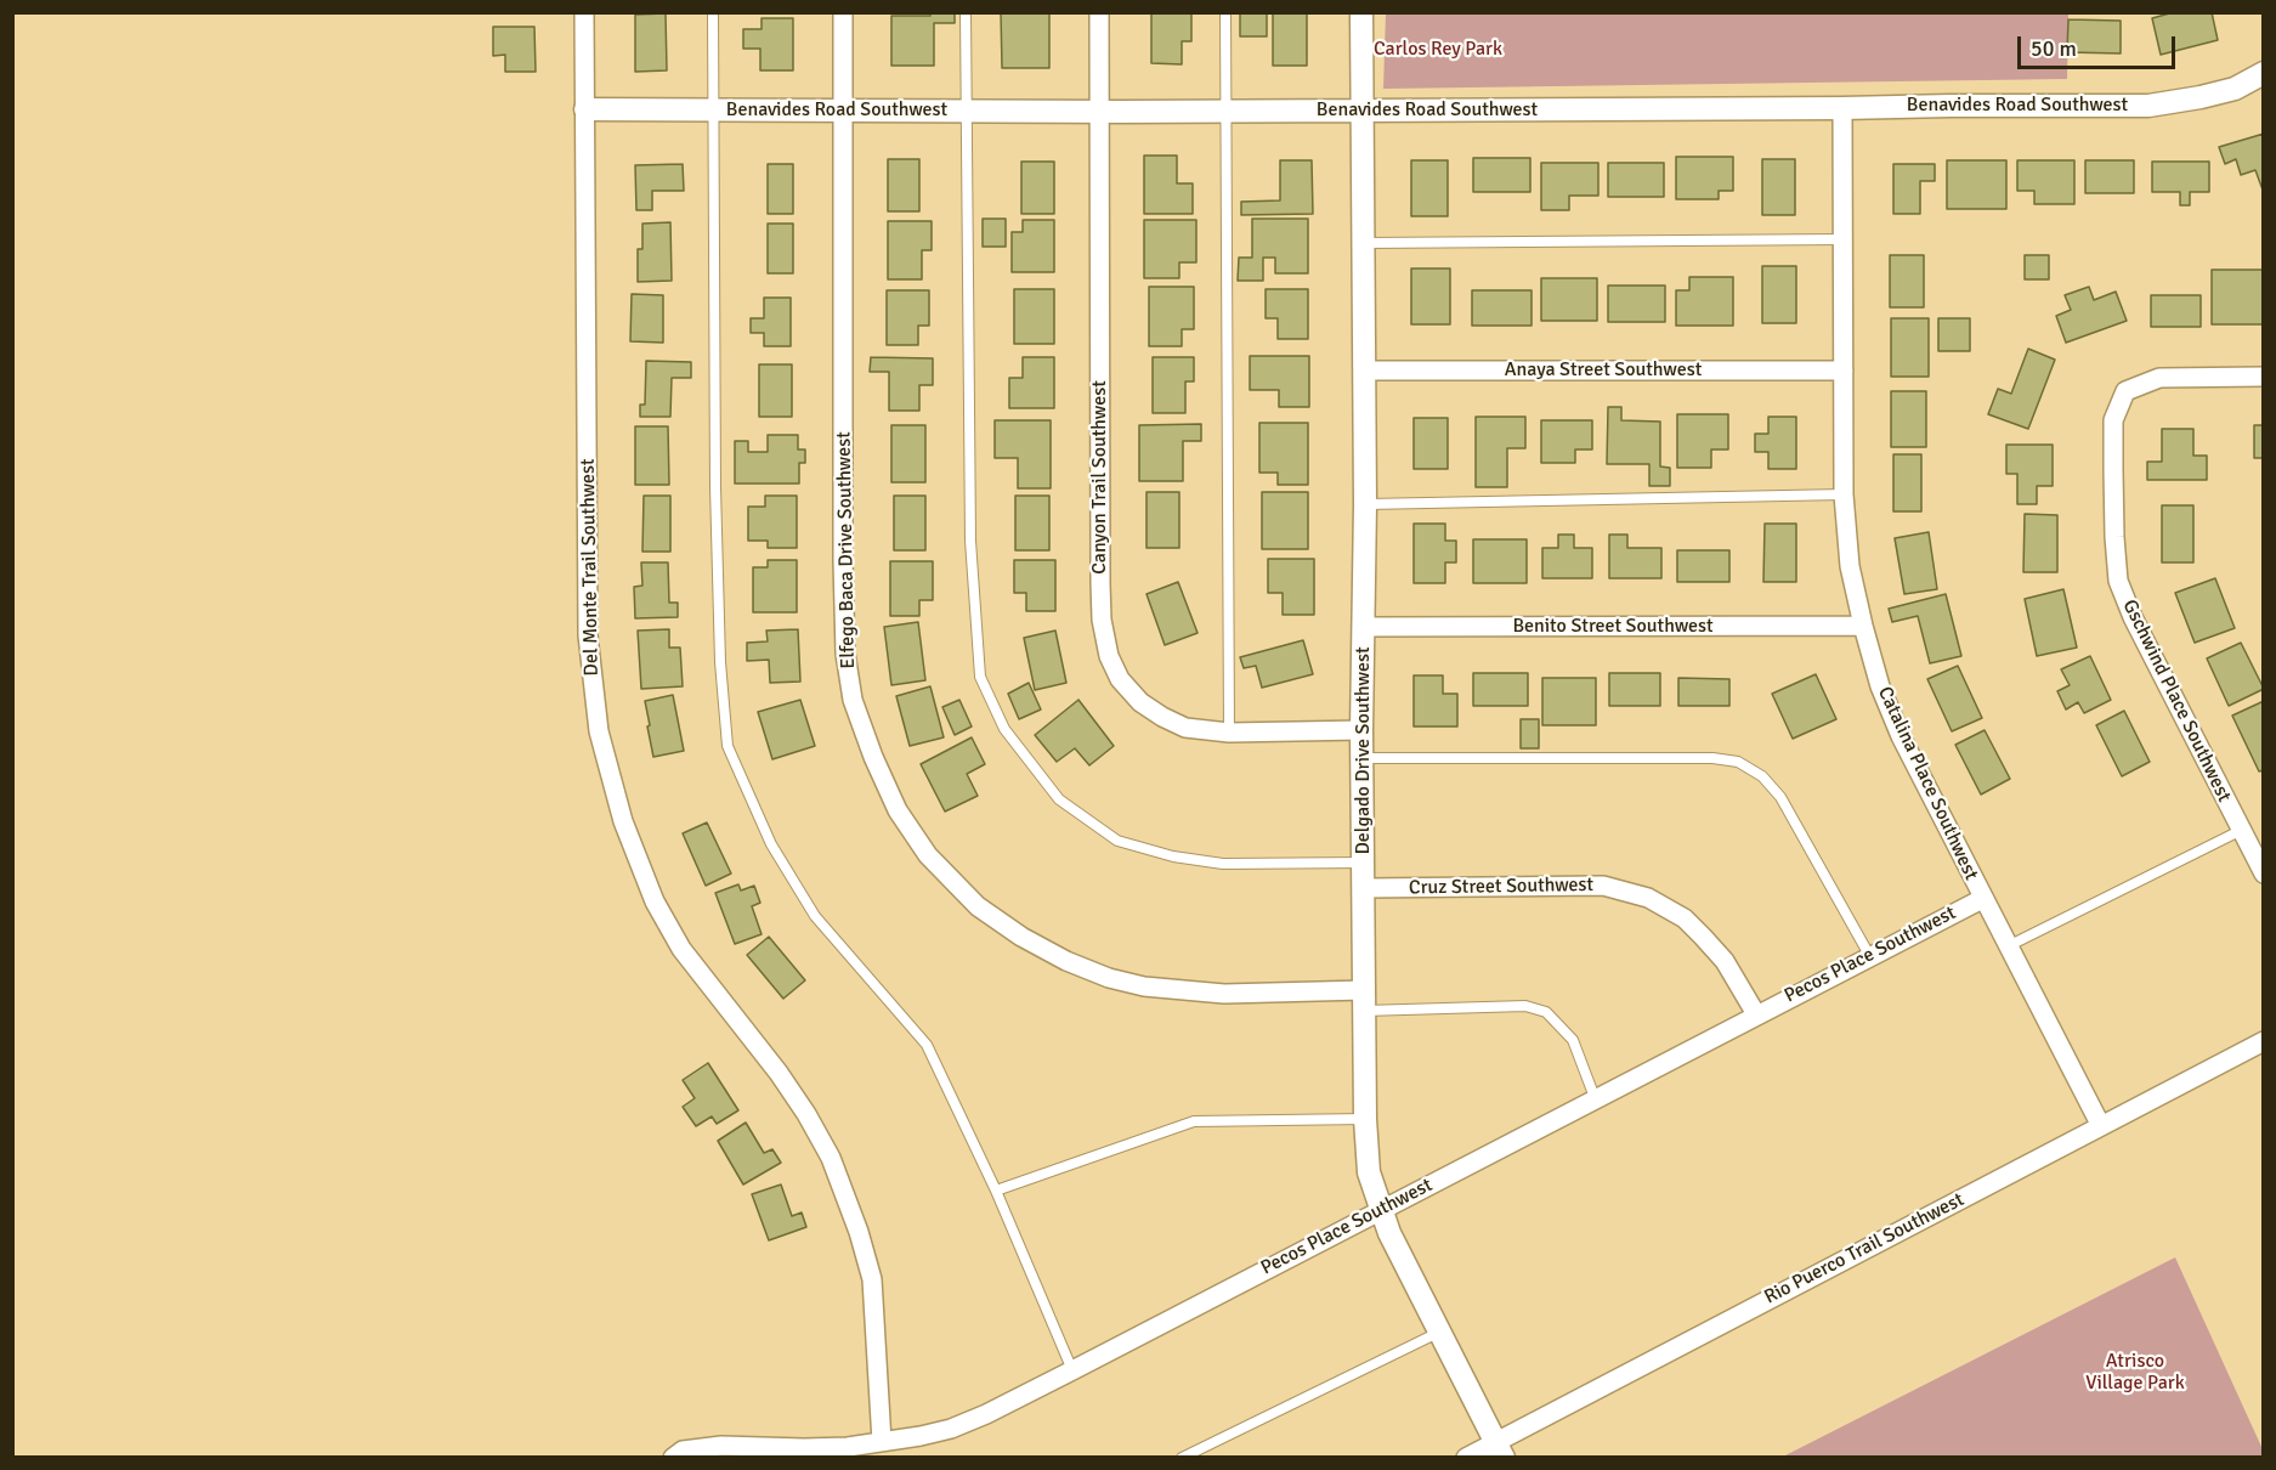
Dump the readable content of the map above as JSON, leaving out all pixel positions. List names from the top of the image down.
{
  "streets": {
    "street": [
      "Benavides Road Southwest",
      "Anaya Street Southwest",
      "Canyon Trail Southwest",
      "Elfego Baca Drive Southwest",
      "Del Monte Trail Southwest",
      "Benito Street Southwest",
      "Gschwind Place Southwest",
      "Delgado Drive Southwest",
      "Catalina Place Southwest",
      "Cruz Street Southwest",
      "Pecos Place Southwest",
      "Rio Puerco Trail Southwest"
    ]
  },
  "crossings": [
    ["Benavides Road Southwest", "Canyon Trail Southwest"],
    ["Benavides Road Southwest", "Elfego Baca Drive Southwest"],
    ["Benavides Road Southwest", "Del Monte Trail Southwest"],
    ["Benavides Road Southwest", "Delgado Drive Southwest"],
    ["Benavides Road Southwest", "Catalina Place Southwest"],
    ["Anaya Street Southwest", "Delgado Drive Southwest"],
    ["Anaya Street Southwest", "Catalina Place Southwest"],
    ["Canyon Trail Southwest", "Delgado Drive Southwest"],
    ["Elfego Baca Drive Southwest", "Delgado Drive Southwest"],
    ["Del Monte Trail Southwest", "Pecos Place Southwest"],
    ["Benito Street Southwest", "Delgado Drive Southwest"],
    ["Benito Street Southwest", "Catalina Place Southwest"],
    ["Delgado Drive Southwest", "Cruz Street Southwest"],
    ["Delgado Drive Southwest", "Pecos Place Southwest"],
    ["Delgado Drive Southwest", "Rio Puerco Trail Southwest"],
    ["Catalina Place Southwest", "Pecos Place Southwest"],
    ["Catalina Place Southwest", "Rio Puerco Trail Southwest"],
    ["Cruz Street Southwest", "Pecos Place Southwest"]
  ],
  "parks": ["Carlos Rey Park", "Atrisco Village Park"],
  "scale_bar": "50 m"
}
